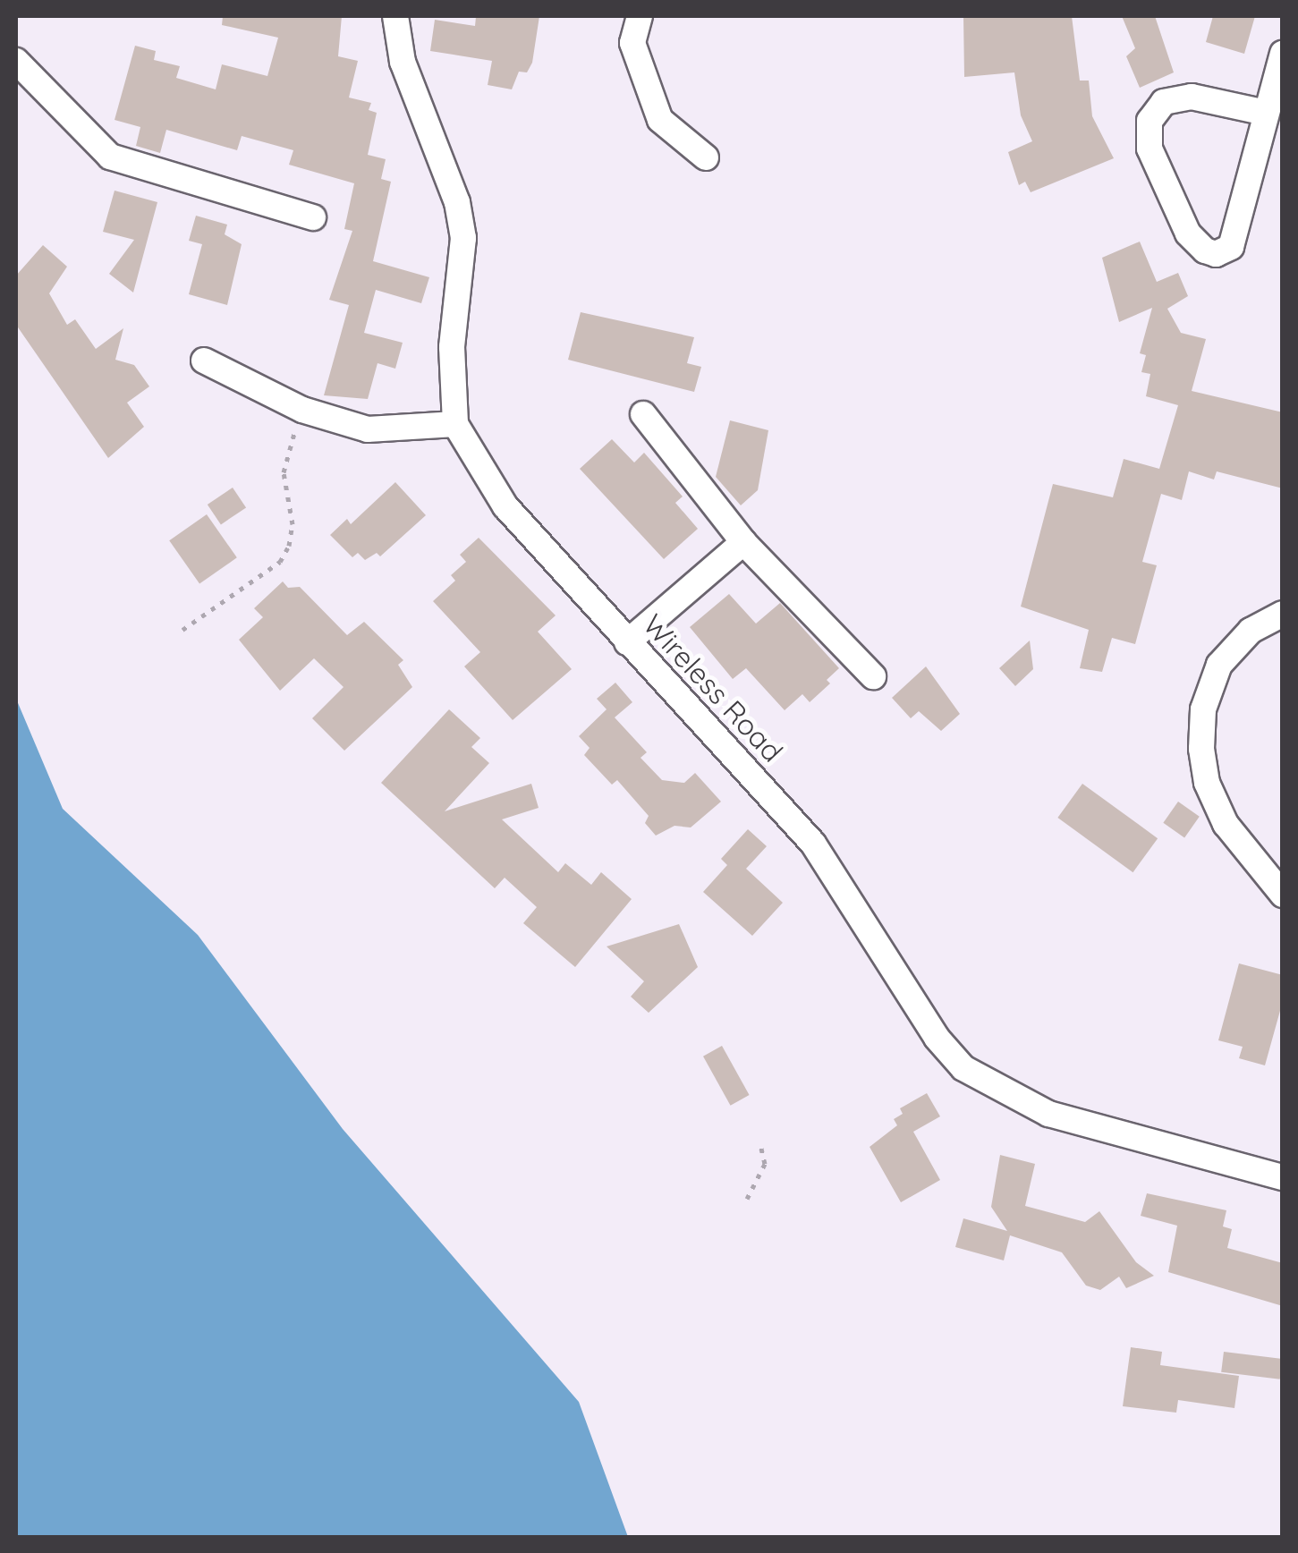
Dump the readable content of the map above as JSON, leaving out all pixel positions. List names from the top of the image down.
{
  "streets": {
    "street": ["Wireless Road"]
  }
}
